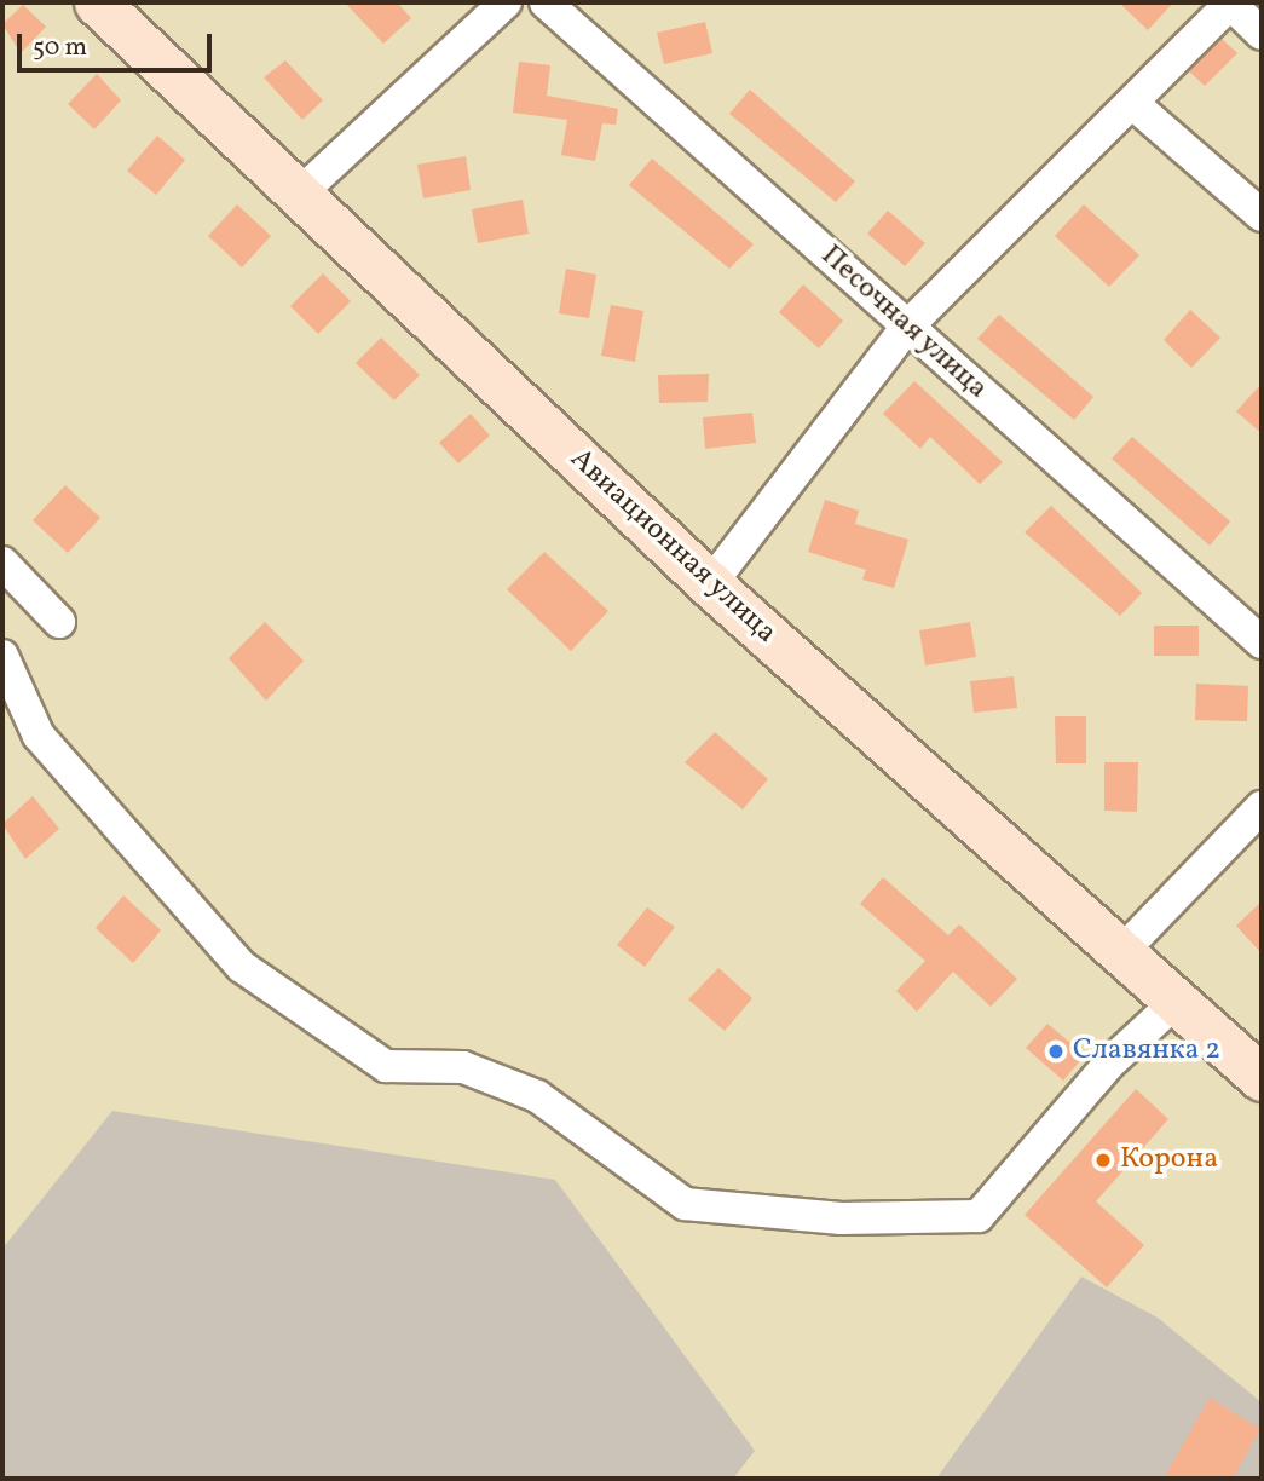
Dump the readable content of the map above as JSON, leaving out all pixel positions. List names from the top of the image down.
{
  "streets": {
    "main road": ["Авиационная улица"],
    "street": ["Песочная улица"]
  },
  "places": ["Славянка 2", "Корона"],
  "scale_bar": "50 m"
}
